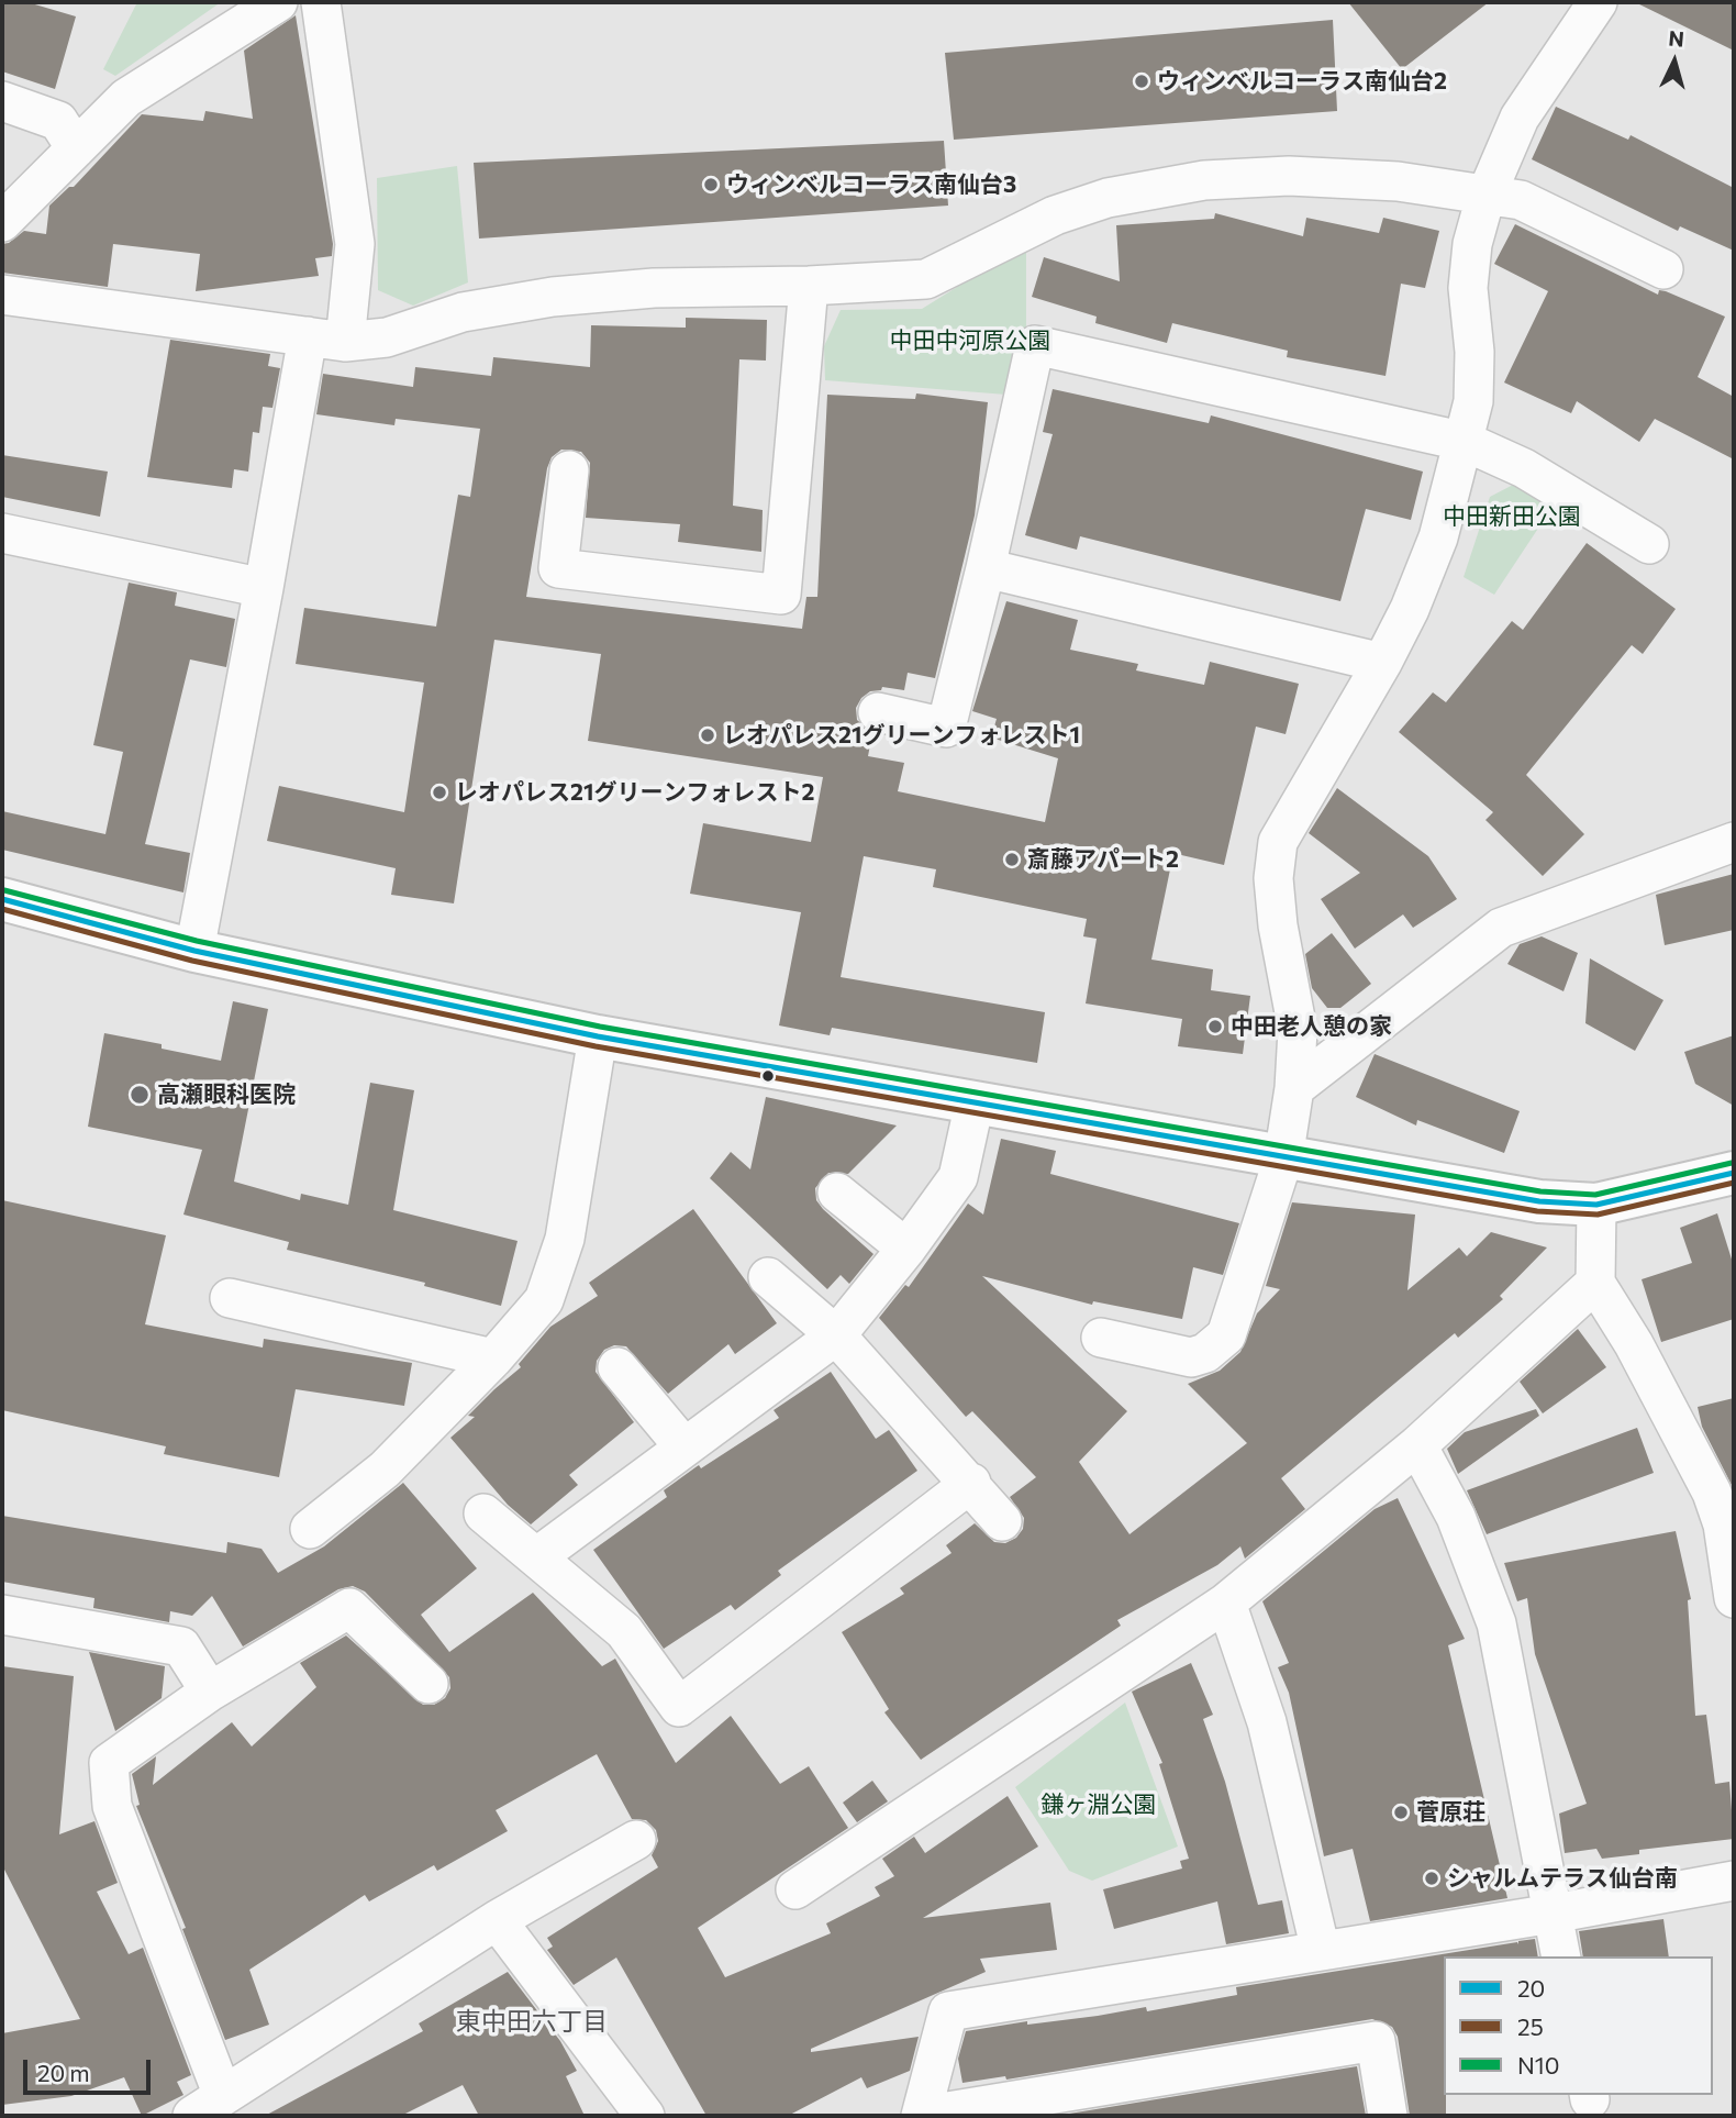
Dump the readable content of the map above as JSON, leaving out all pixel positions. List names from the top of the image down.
{
  "districts": ["東中田六丁目"],
  "parks": ["中田中河原公園", "中田新田公園", "鎌ヶ淵公園"],
  "places": [
    "ウィンベルコーラス南仙台2",
    "ウィンベルコーラス南仙台3",
    "レオパレス21グリーンフォレスト1",
    "レオパレス21グリーンフォレスト2",
    "斎藤アパート2",
    "中田老人憩の家",
    "高瀬眼科医院",
    "菅原荘",
    "シャルムテラス仙台南"
  ],
  "lines": ["transit line N10", "transit line 20", "transit line 25"],
  "legend": ["20", "25", "N10"],
  "scale_bar": "20 m",
  "north": "top"
}
